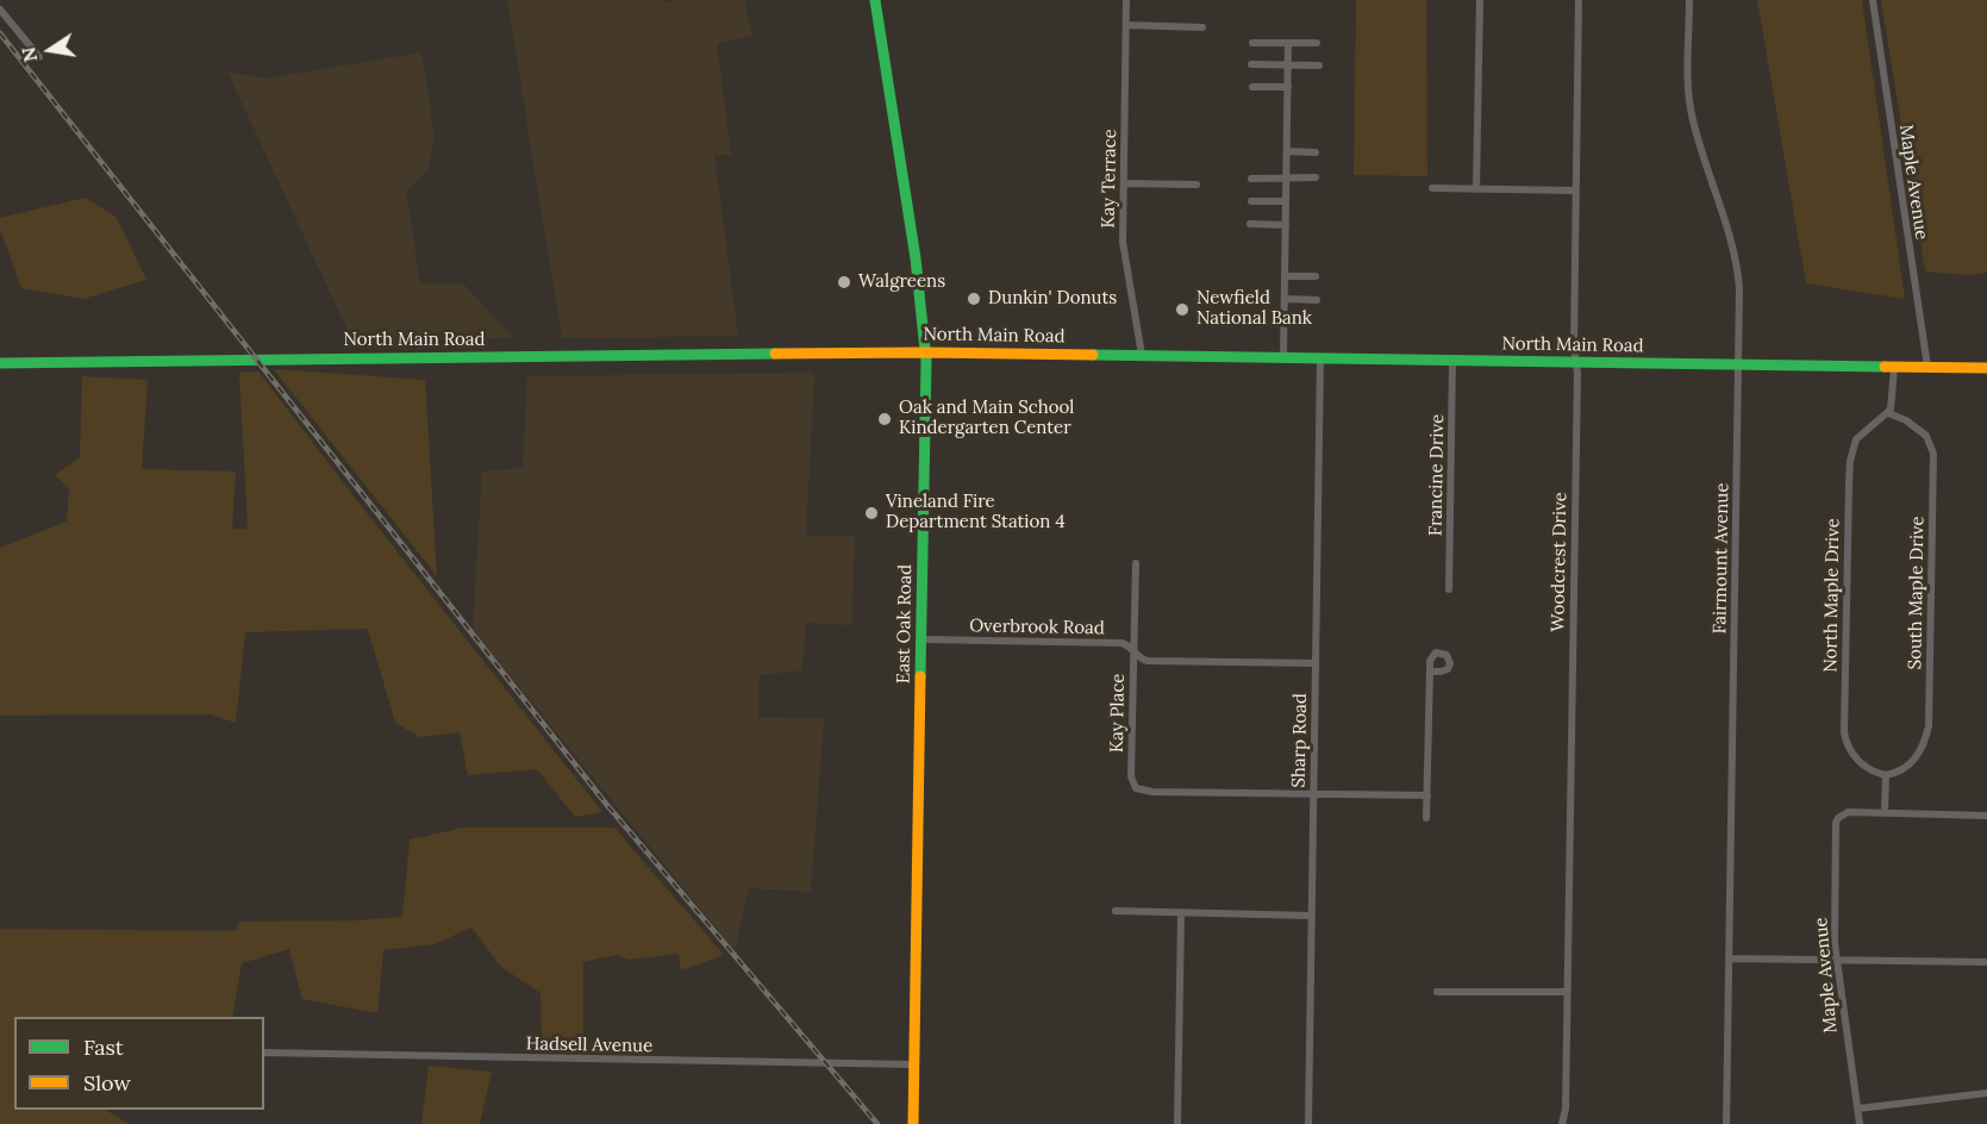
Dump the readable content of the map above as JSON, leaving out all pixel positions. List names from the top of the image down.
{
  "streets": {
    "main road": ["North Main Road", "East Oak Road"],
    "street": [
      "Kay Terrace",
      "Maple Avenue",
      "Francine Drive",
      "Fairmount Avenue",
      "Woodcrest Drive",
      "South Maple Drive",
      "North Maple Drive",
      "Overbrook Road",
      "Kay Place",
      "Sharp Road",
      "Hadsell Avenue"
    ]
  },
  "crossings": [
    ["Kay Terrace", "North Main Road"],
    ["Maple Avenue", "North Main Road"],
    ["North Main Road", "Francine Drive"],
    ["North Main Road", "Fairmount Avenue"],
    ["North Main Road", "Woodcrest Drive"],
    ["North Main Road", "East Oak Road"],
    ["North Main Road", "Sharp Road"],
    ["South Maple Drive", "North Maple Drive"],
    ["East Oak Road", "Overbrook Road"],
    ["East Oak Road", "Hadsell Avenue"],
    ["Overbrook Road", "Kay Place"],
    ["Overbrook Road", "Sharp Road"],
    ["Kay Place", "Sharp Road"]
  ],
  "places": [
    "Walgreens",
    "Dunkin' Donuts",
    "Newfield National Bank",
    "Oak and Main School Kindergarten Center",
    "Vineland Fire Department Station 4"
  ],
  "legend": ["Fast", "Slow"],
  "north": "left"
}
